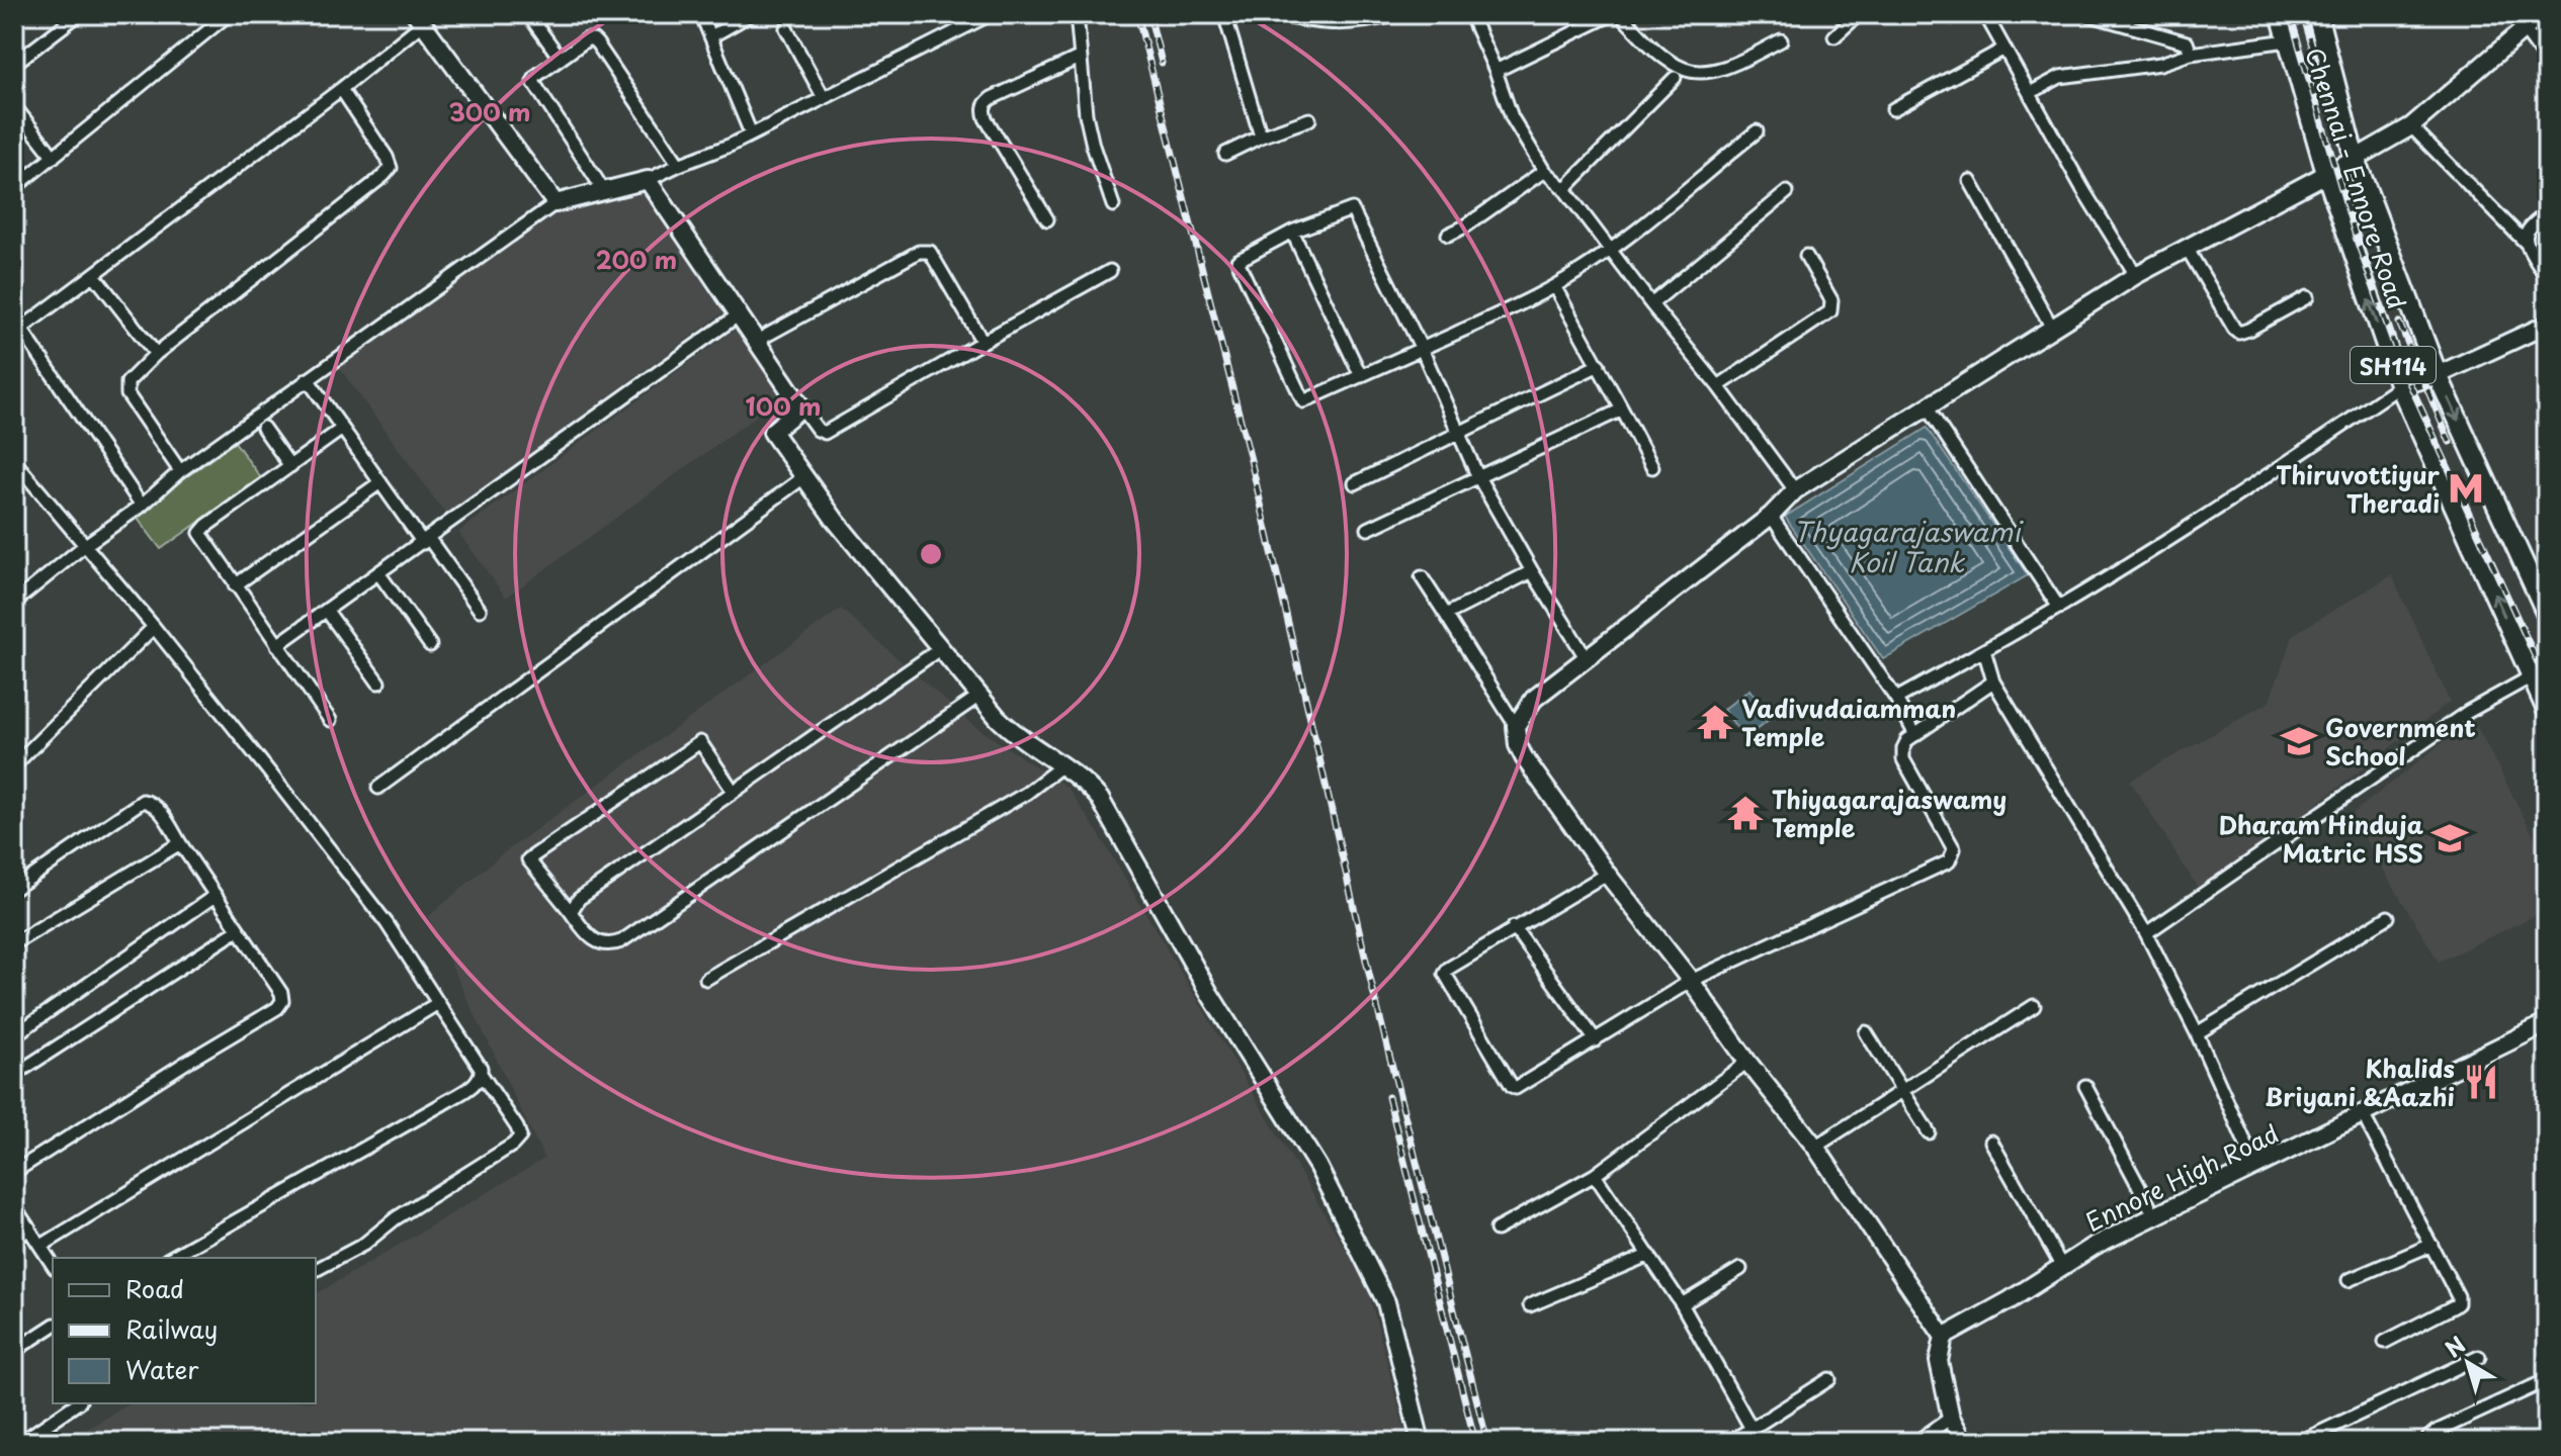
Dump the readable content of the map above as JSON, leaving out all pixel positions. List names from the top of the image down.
{
  "streets": {
    "main road": ["Chennai - Ennore Road", "SH114"],
    "street": ["Ennore High Road"]
  },
  "water": ["Thyagarajaswami Koil Tank"],
  "places": {
    "metro station": ["Thiruvottiyur Theradi"],
    "temple": ["Vadivudaiamman Temple", "Thiyagarajaswamy Temple"],
    "school or university": ["Government School", "Dharam Hinduja Matric HSS"],
    "restaurant": ["Khalids Briyani &Aazhi"]
  },
  "legend": ["Road", "Railway", "Water"],
  "north": "top left",
  "rings": ["300 m", "200 m", "100 m"]
}
